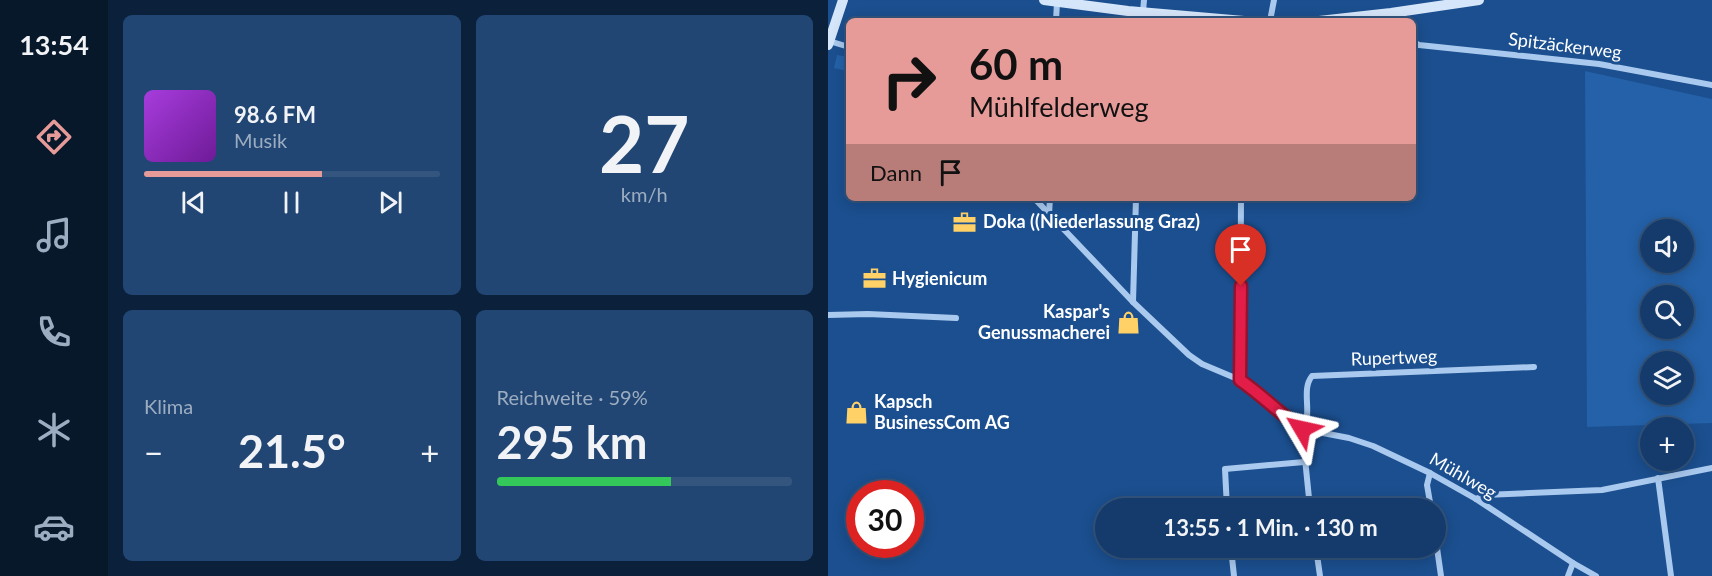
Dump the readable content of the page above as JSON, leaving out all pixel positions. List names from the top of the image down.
{
  "streets": {
    "street": ["Spitzäckerweg", "Rupertweg", "Mühlweg"]
  },
  "crossings": [
    ["Rupertweg", "Mühlweg"]
  ],
  "places": {
    "office": ["Doka ((Niederlassung Graz)", "Hygienicum"],
    "shop": ["Kaspar's Genussmacherei", "Kapsch BusinessCom AG"]
  },
  "page": {
    "tabs": "13:54",
    "tile": [
      ["27", "km/h"],
      "Klima",
      ["Reichweite · 59%", "295 km"]
    ],
    "turn": ["60 m", "Mühlfelderweg"],
    "song": ["98.6 FM", "Musik"],
    "then": "Dann",
    "map_buttons": "+",
    "heat": ["−", "21.5°", "+"],
    "limit": "30",
    "trip": "13:55 · 1 Min. · 130 m"
  }
}
